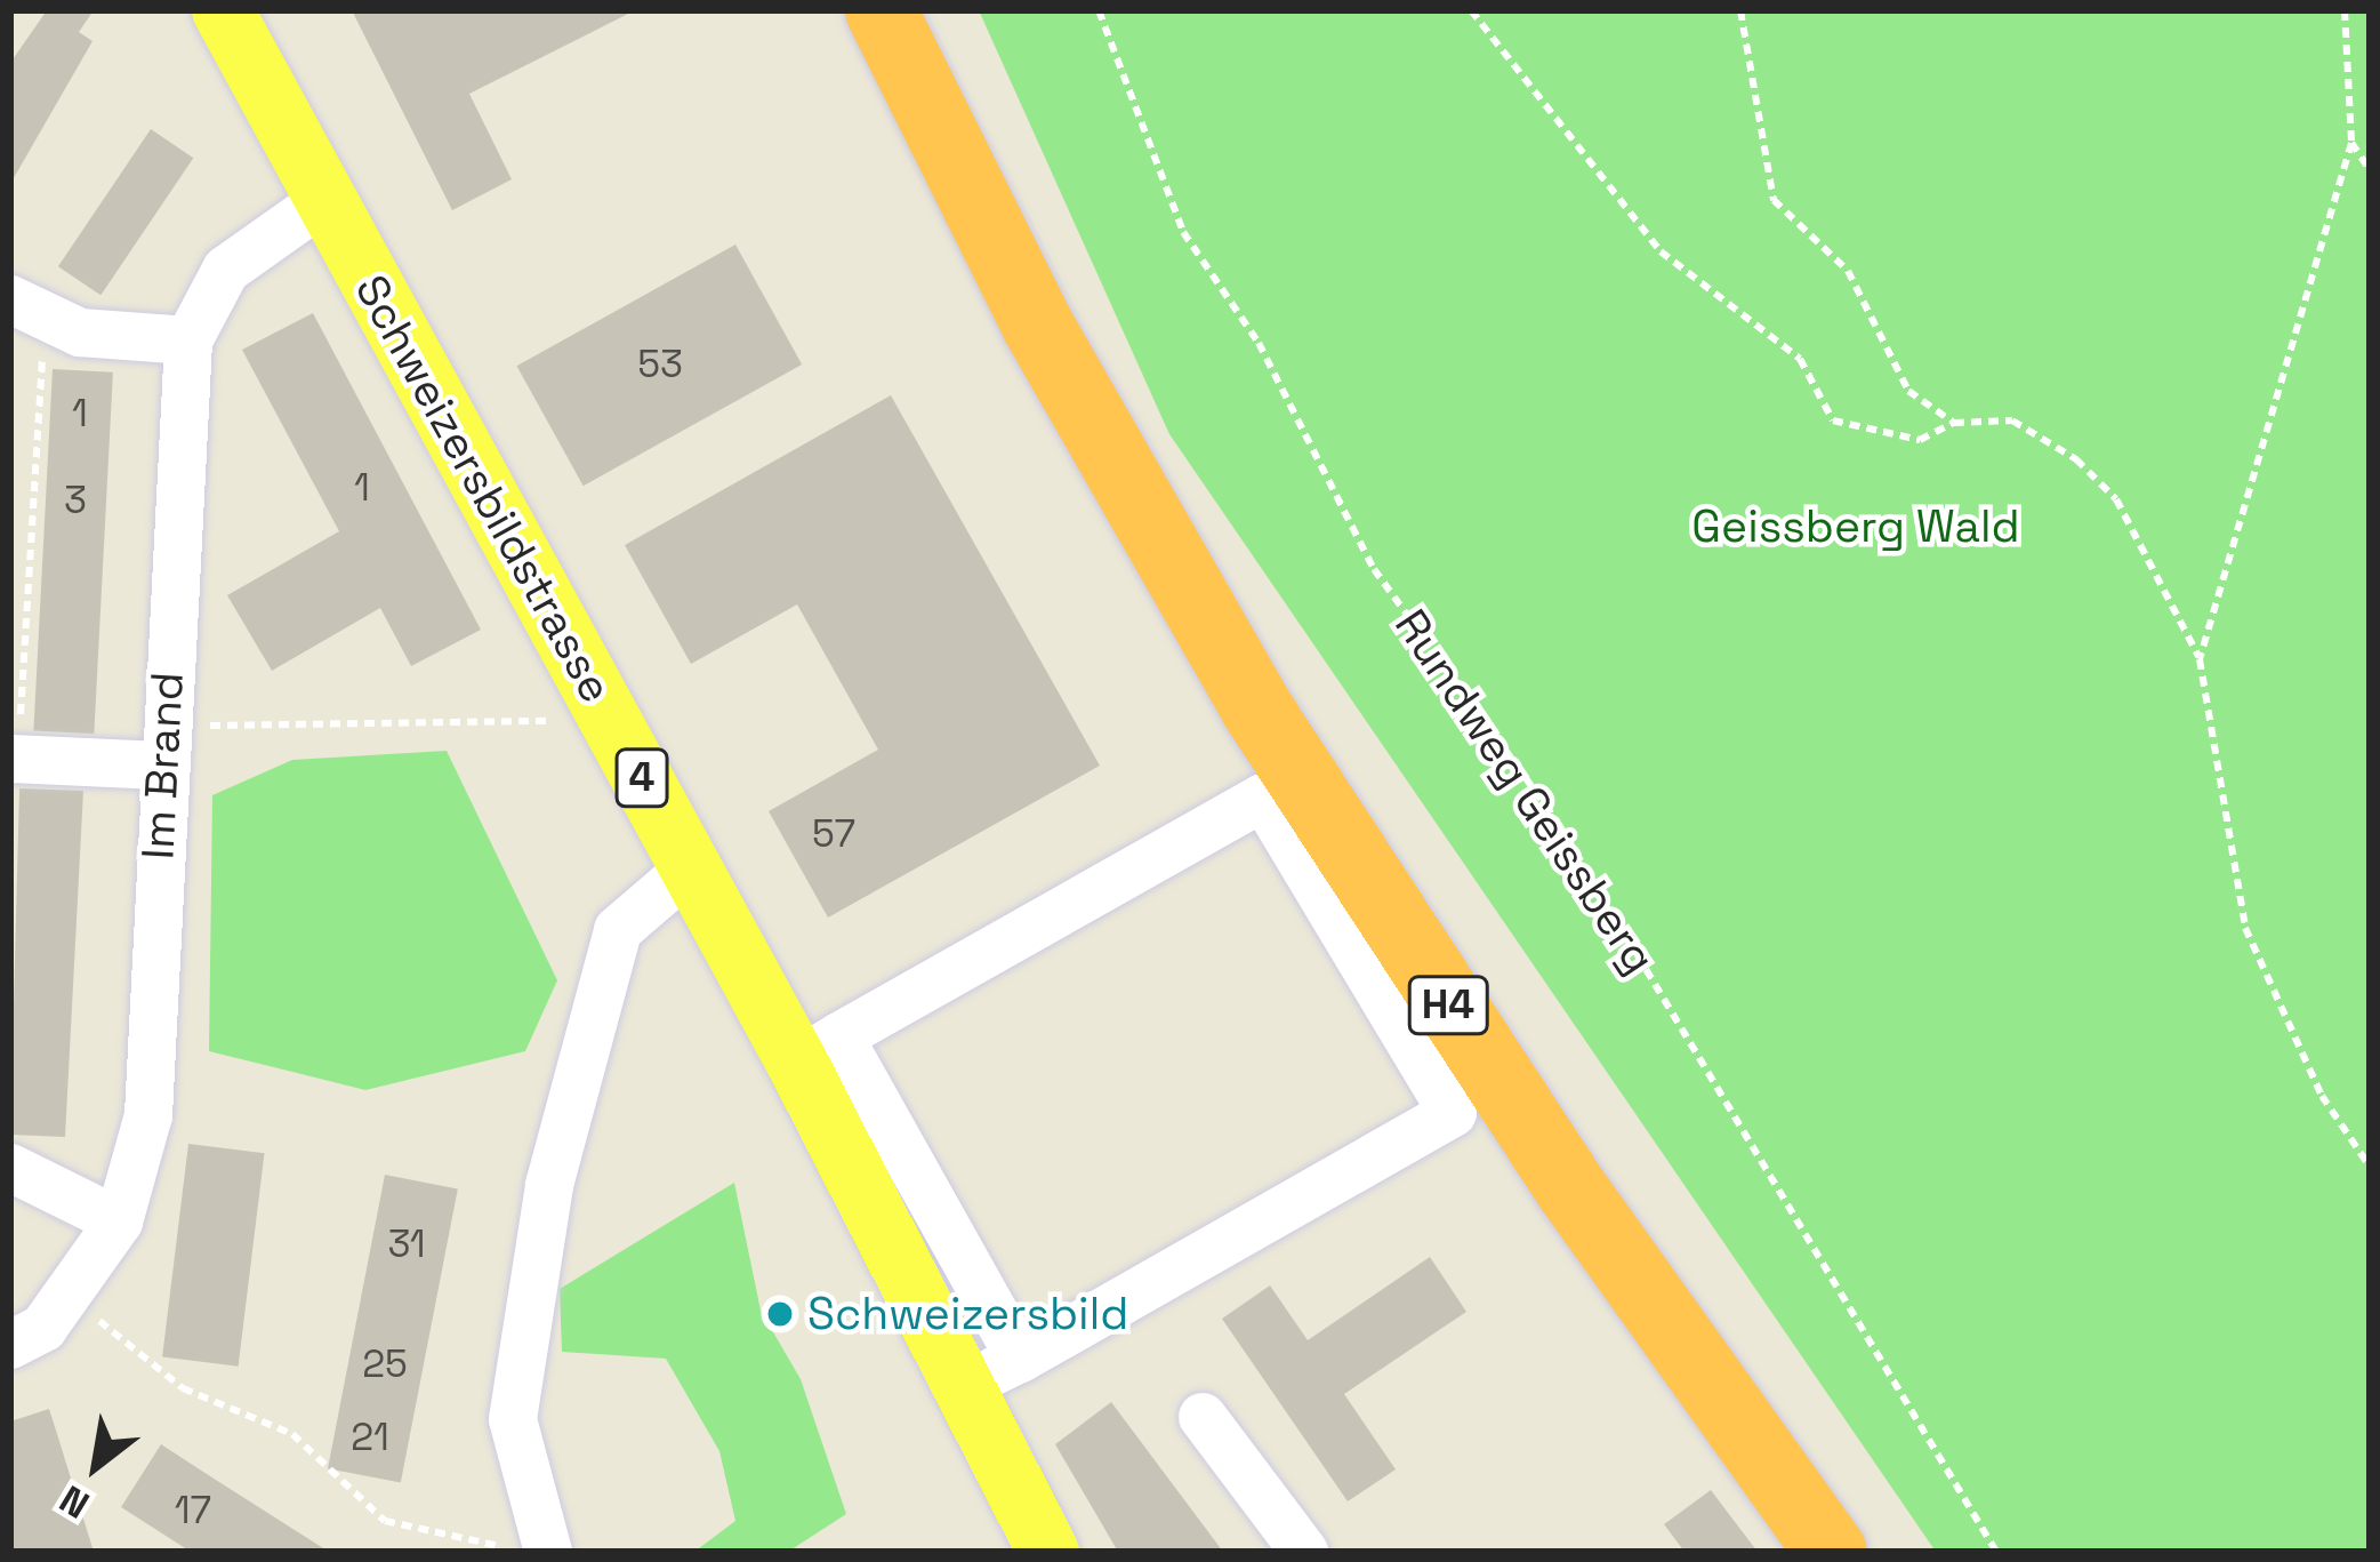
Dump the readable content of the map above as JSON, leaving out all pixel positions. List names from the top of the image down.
{
  "streets": {
    "highway": ["H4"],
    "main road": ["Schweizersbildstrasse", "4"],
    "street": ["Im Brand"],
    "path": ["Rundweg Geissberg"]
  },
  "crossings": [
    ["Schweizersbildstrasse", "Im Brand"]
  ],
  "parks": ["Geissberg Wald"],
  "places": ["Schweizersbild"],
  "house_numbers": [
    "53",
    "1",
    "1",
    "3",
    "57",
    "31",
    "25",
    "21",
    "17"
  ],
  "north": "bottom left"
}
